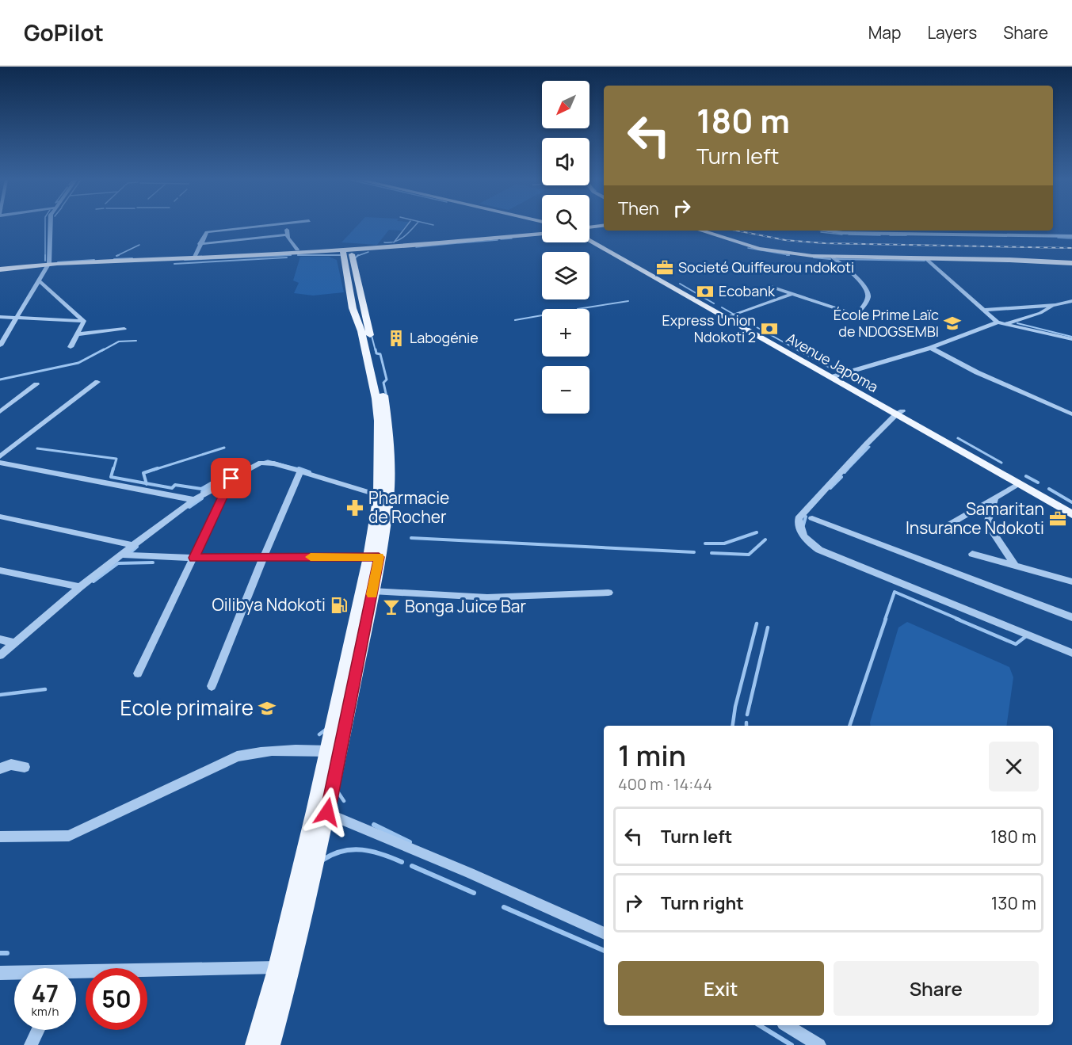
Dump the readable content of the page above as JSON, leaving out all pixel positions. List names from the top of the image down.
{
  "streets": {
    "main road": ["Avenue Japoma"]
  },
  "places": {
    "office": ["Societé Quiffeurou ndokoti", "Samaritan Insurance Ndokoti"],
    "bank": ["Ecobank", "Express Union Ndokoti 2"],
    "school or university": ["École Prime Laïc de NDOGSEMBI", "Ecole primaire"],
    "building": ["Labogénie"],
    "pharmacy": ["Pharmacie de Rocher"],
    "fuel station": ["Oilibya Ndokoti"],
    "bar": ["Bonga Juice Bar"]
  },
  "north": "bottom left",
  "page": {
    "header": "GoPilot",
    "nav": ["Map", "Layers", "Share"],
    "map_buttons": ["+", "−"],
    "turn": ["180 m", "Turn left"],
    "then": "Then",
    "heading": ["1 min", "400 m · 14:44"],
    "list": [
      {
        "name": "Turn left",
        "value": "180 m"
      },
      {
        "name": "Turn right",
        "value": "130 m"
      }
    ],
    "buttons": ["Exit", "Share"],
    "speed": "47 km/h",
    "limit": "50"
  }
}
